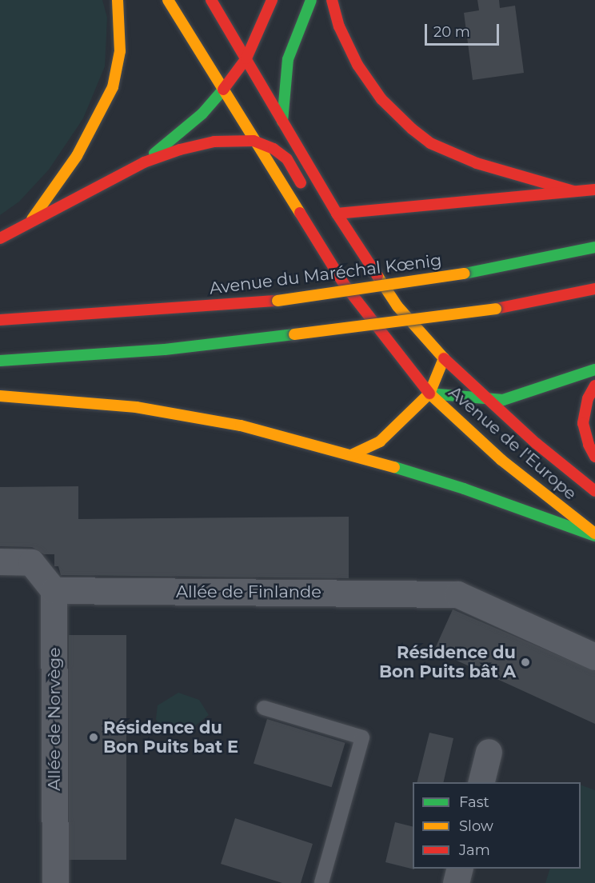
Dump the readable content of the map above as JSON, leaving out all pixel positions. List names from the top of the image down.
{
  "streets": {
    "main road": ["Avenue du Maréchal Kœnig", "Avenue de l'Europe"],
    "street": ["Allée de Finlande", "Allée de Norvège"]
  },
  "crossings": [
    ["Allée de Finlande", "Allée de Norvège"]
  ],
  "places": ["Résidence du Bon Puits bât A", "Résidence du Bon Puits bat E"],
  "legend": ["Fast", "Slow", "Jam"],
  "scale_bar": "20 m"
}
